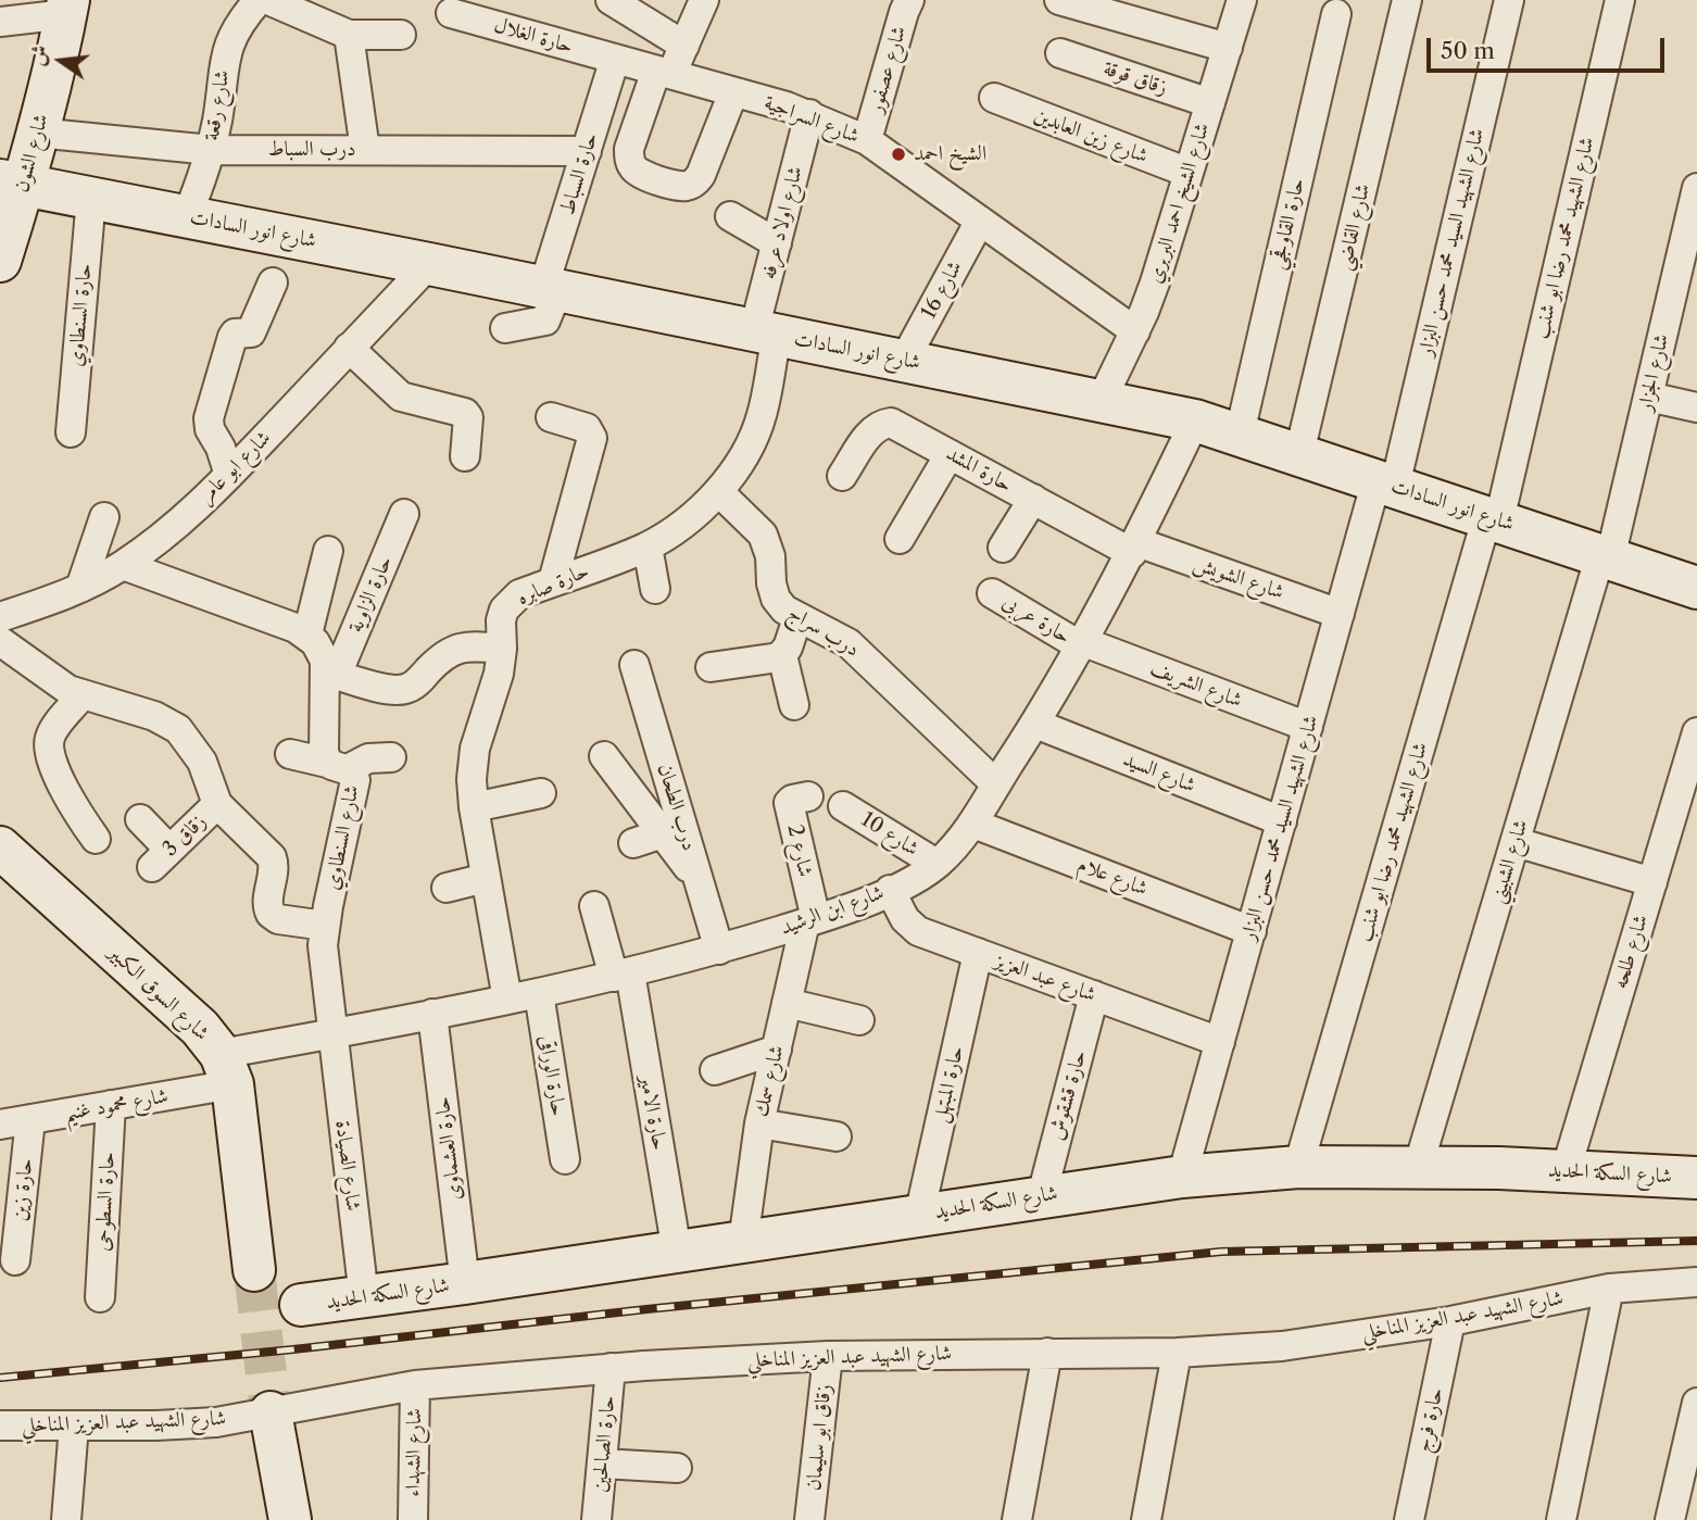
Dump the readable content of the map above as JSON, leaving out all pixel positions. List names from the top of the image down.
{
  "streets": {
    "street": [
      "حارة الغلال",
      "شارع عصفور",
      "زقاق قوقة",
      "شارع رقعة",
      "شارع السراجية",
      "شارع زين العابدين",
      "درب السباط",
      "شارع الشون",
      "حارة السباط",
      "شارع الشيخ احمد البربري",
      "شارع اولاد عرفه",
      "حارة القاوقجي",
      "شارع القاضي",
      "شارع انور السادات",
      "شارع الشهيد محمد رضا ابو شنب",
      "شارع الشهيد السيد محمد حسن البزار",
      "شارع 16",
      "حارة السنطاوي",
      "شارع الجزار",
      "شارع ابو عامر",
      "حارة المشد",
      "شارع الشويش",
      "حارة صابره",
      "حارة الزاوية",
      "حارة عربى",
      "درب سراج",
      "شارع الشريف",
      "شارع السيد",
      "درب الطحان",
      "شارع 10",
      "زقاق 3",
      "شارع السنطاوي",
      "شارع 2",
      "شارع الشبيني",
      "شارع علام",
      "شارع ابن الرشيد",
      "شارع طلحه",
      "شارع عبد العزيز",
      "شارع السوق الكبير",
      "حارة الوراقى",
      "شارع سمك",
      "حارة المبتهل",
      "حارة قشقوش",
      "شارع محمود غنيم",
      "حارة الامير",
      "حارة العشماوى",
      "شارع الصيادة",
      "شارع السكة الحديد",
      "حارة زين",
      "حارة السطوحى",
      "شارع الشهيد عبد العزيز المناخلي",
      "حارة فرج",
      "زقاق ابو سليمان",
      "حارة الصالحين",
      "شارع الشهداء"
    ]
  },
  "crossings": [
    ["حارة الغلال", "شارع السراجية"],
    ["حارة الغلال", "حارة السباط"],
    ["شارع عصفور", "شارع السراجية"],
    ["زقاق قوقة", "شارع الشيخ احمد البربري"],
    ["شارع رقعة", "درب السباط"],
    ["شارع رقعة", "شارع انور السادات"],
    ["شارع السراجية", "حارة السباط"],
    ["شارع السراجية", "شارع الشيخ احمد البربري"],
    ["شارع السراجية", "شارع اولاد عرفه"],
    ["شارع السراجية", "شارع 16"],
    ["شارع زين العابدين", "شارع الشيخ احمد البربري"],
    ["درب السباط", "شارع الشون"],
    ["درب السباط", "حارة السباط"],
    ["شارع الشون", "شارع انور السادات"],
    ["حارة السباط", "شارع انور السادات"],
    ["شارع الشيخ احمد البربري", "شارع انور السادات"],
    ["شارع اولاد عرفه", "شارع انور السادات"],
    ["شارع اولاد عرفه", "حارة صابره"],
    ["حارة القاوقجي", "شارع انور السادات"],
    ["شارع القاضي", "شارع انور السادات"],
    ["شارع انور السادات", "شارع الشهيد محمد رضا ابو شنب"],
    ["شارع انور السادات", "شارع الشهيد السيد محمد حسن البزار"],
    ["شارع انور السادات", "شارع 16"],
    ["شارع انور السادات", "حارة السنطاوي"],
    ["شارع انور السادات", "شارع الجزار"],
    ["شارع انور السادات", "شارع ابو عامر"],
    ["شارع انور السادات", "حارة صابره"],
    ["شارع انور السادات", "شارع الشبيني"],
    ["شارع انور السادات", "شارع ابن الرشيد"],
    ["شارع الشهيد محمد رضا ابو شنب", "شارع السكة الحديد"],
    ["شارع الشهيد السيد محمد حسن البزار", "شارع الشويش"],
    ["شارع الشهيد السيد محمد حسن البزار", "شارع الشريف"],
    ["شارع الشهيد السيد محمد حسن البزار", "شارع السيد"],
    ["شارع الشهيد السيد محمد حسن البزار", "شارع علام"],
    ["شارع الشهيد السيد محمد حسن البزار", "شارع عبد العزيز"],
    ["شارع الشهيد السيد محمد حسن البزار", "شارع السكة الحديد"],
    ["شارع الجزار", "شارع الشبيني"],
    ["حارة المشد", "شارع الشويش"],
    ["حارة المشد", "شارع ابن الرشيد"],
    ["شارع الشويش", "شارع ابن الرشيد"],
    ["حارة صابره", "درب سراج"],
    ["حارة صابره", "شارع ابن الرشيد"],
    ["حارة الزاوية", "شارع السنطاوي"],
    ["حارة عربى", "شارع الشريف"],
    ["حارة عربى", "شارع ابن الرشيد"],
    ["درب سراج", "شارع ابن الرشيد"],
    ["شارع الشريف", "شارع ابن الرشيد"],
    ["شارع السيد", "شارع ابن الرشيد"],
    ["درب الطحان", "شارع ابن الرشيد"],
    ["شارع 10", "شارع ابن الرشيد"],
    ["شارع السنطاوي", "شارع ابن الرشيد"],
    ["شارع السنطاوي", "شارع الصيادة"],
    ["شارع 2", "شارع ابن الرشيد"],
    ["شارع 2", "شارع سمك"],
    ["شارع الشبيني", "شارع السكة الحديد"],
    ["شارع علام", "شارع ابن الرشيد"],
    ["شارع ابن الرشيد", "شارع عبد العزيز"],
    ["شارع ابن الرشيد", "شارع السوق الكبير"],
    ["شارع ابن الرشيد", "حارة الوراقى"],
    ["شارع ابن الرشيد", "شارع سمك"],
    ["شارع ابن الرشيد", "شارع محمود غنيم"],
    ["شارع ابن الرشيد", "حارة الامير"],
    ["شارع ابن الرشيد", "حارة العشماوى"],
    ["شارع ابن الرشيد", "شارع الصيادة"],
    ["شارع طلحه", "شارع السكة الحديد"],
    ["شارع عبد العزيز", "حارة المبتهل"],
    ["شارع عبد العزيز", "حارة قشقوش"],
    ["شارع السوق الكبير", "شارع محمود غنيم"],
    ["شارع سمك", "شارع السكة الحديد"],
    ["حارة المبتهل", "شارع السكة الحديد"],
    ["حارة قشقوش", "شارع السكة الحديد"],
    ["شارع محمود غنيم", "حارة زين"],
    ["شارع محمود غنيم", "حارة السطوحى"],
    ["حارة الامير", "شارع السكة الحديد"],
    ["حارة العشماوى", "شارع السكة الحديد"],
    ["شارع الصيادة", "شارع السكة الحديد"],
    ["شارع الشهيد عبد العزيز المناخلي", "حارة فرج"],
    ["شارع الشهيد عبد العزيز المناخلي", "زقاق ابو سليمان"],
    ["شارع الشهيد عبد العزيز المناخلي", "حارة الصالحين"],
    ["شارع الشهيد عبد العزيز المناخلي", "شارع الشهداء"]
  ],
  "places": ["الشيخ احمد"],
  "scale_bar": "50 m",
  "north": "left"
}
